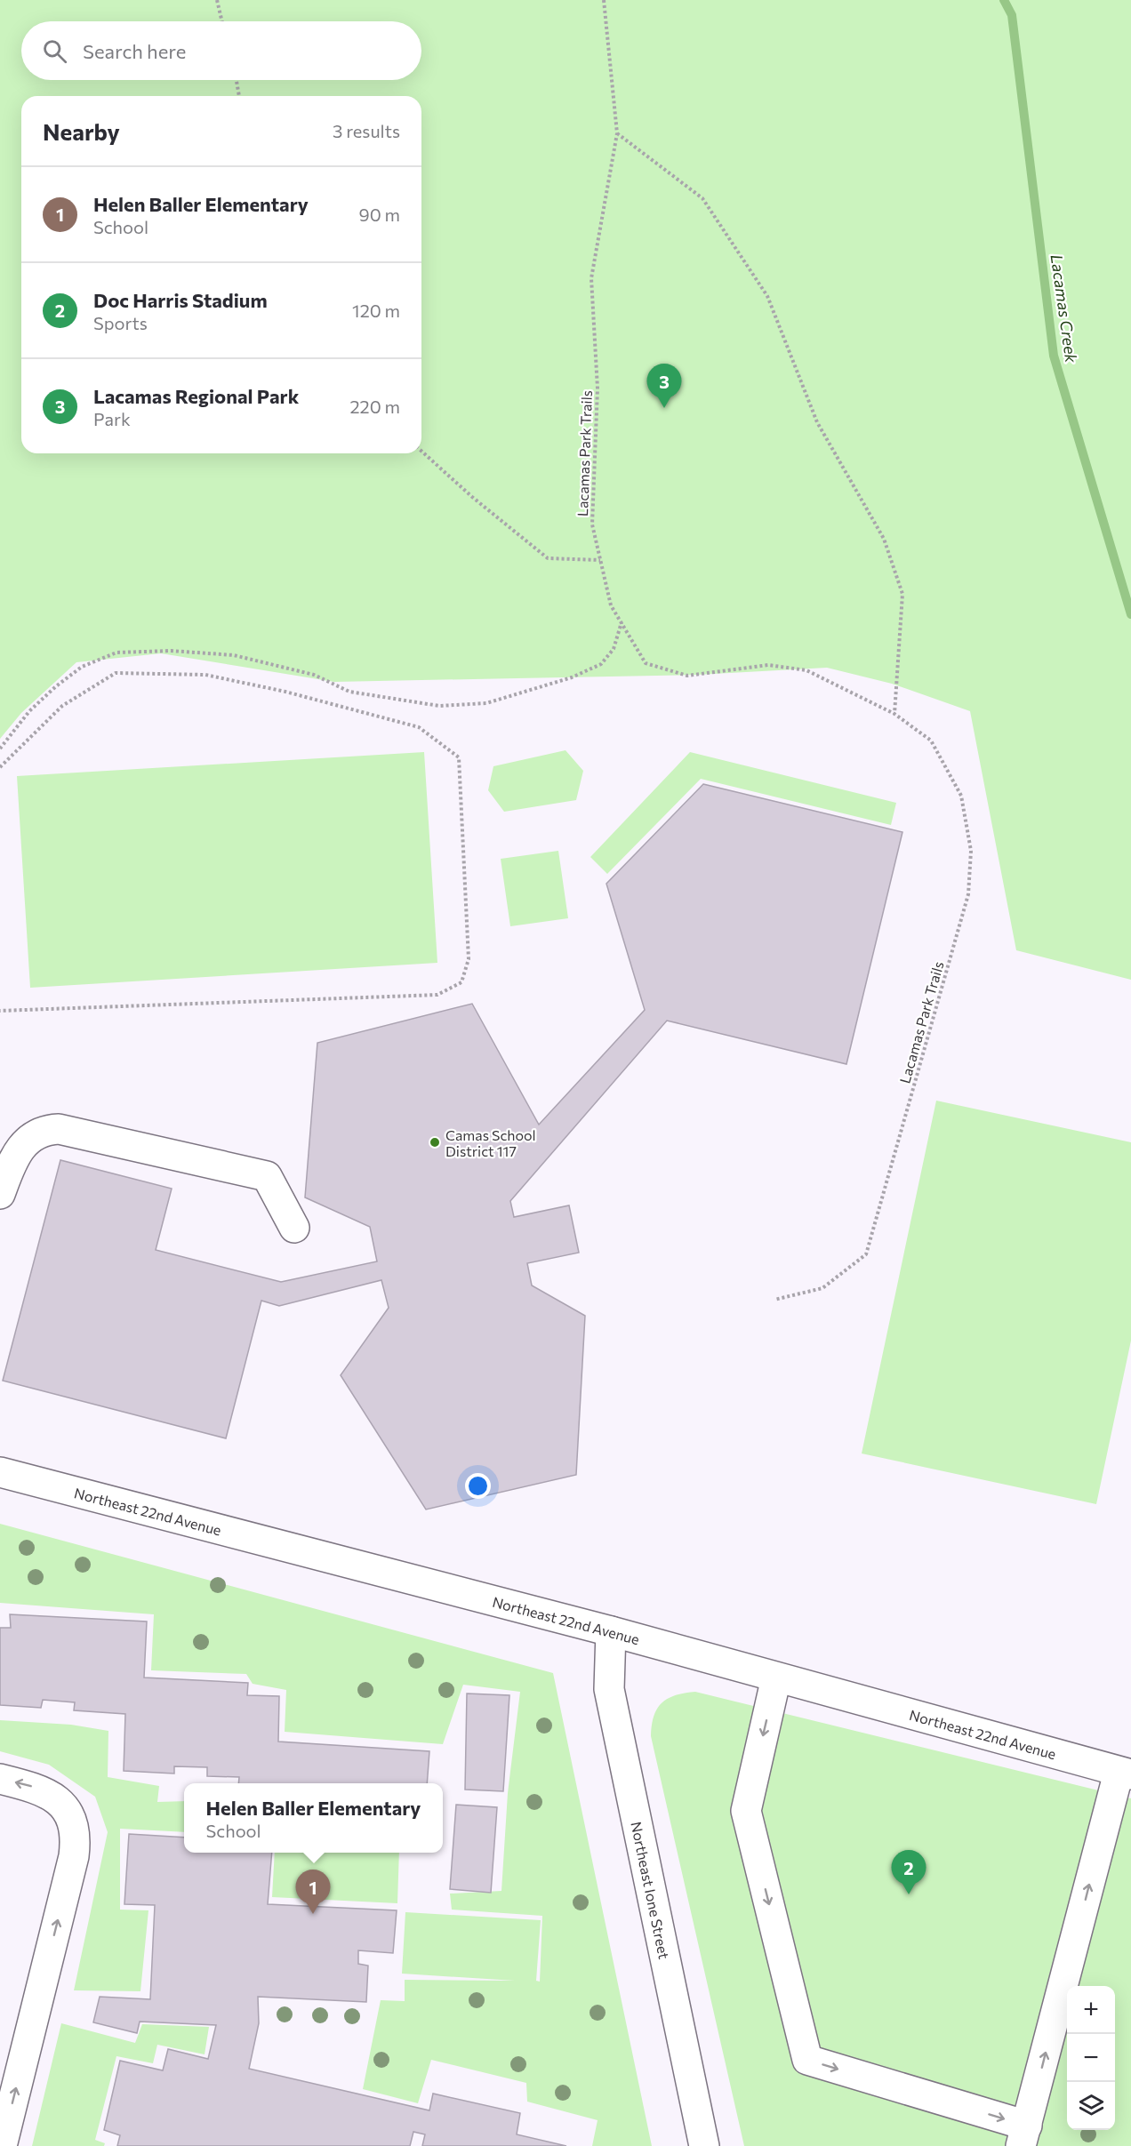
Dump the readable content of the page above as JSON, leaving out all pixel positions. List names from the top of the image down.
{
  "streets": {
    "street": ["Northeast 22nd Avenue", "Northeast Ione Street"],
    "path": ["Lacamas Park Trails"]
  },
  "crossings": [
    ["Northeast 22nd Avenue", "Northeast Ione Street"]
  ],
  "water": ["Lacamas Creek"],
  "places": ["Camas School District 117"],
  "page": {
    "search": "Search here",
    "heading": ["Nearby", "3 results"],
    "list": [
      {
        "mark": "1",
        "name": "Helen Baller Elementary",
        "note": "School",
        "value": "90 m"
      },
      {
        "mark": "2",
        "name": "Doc Harris Stadium",
        "note": "Sports",
        "value": "120 m"
      },
      {
        "mark": "3",
        "name": "Lacamas Regional Park",
        "note": "Park",
        "value": "220 m"
      }
    ],
    "pins": ["3", "2", "1"],
    "popup": ["Helen Baller Elementary", "School"],
    "map_buttons": ["+", "−"]
  }
}
